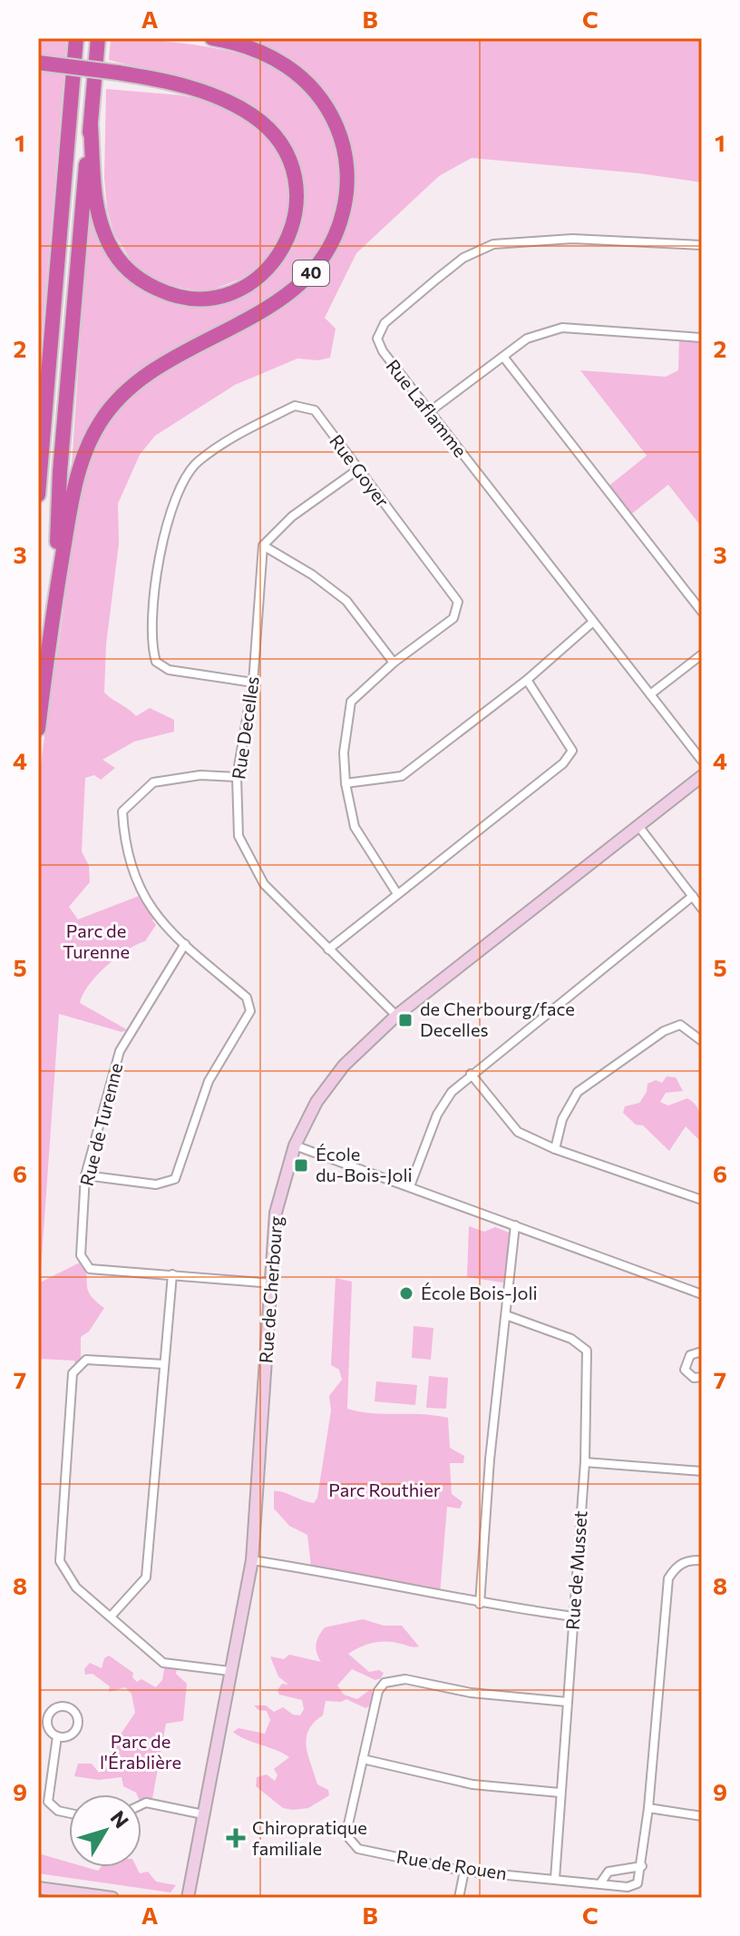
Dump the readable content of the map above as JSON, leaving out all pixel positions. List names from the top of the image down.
{
  "streets": {
    "highway": ["40"],
    "street": [
      "Rue Laflamme",
      "Rue Goyer",
      "Rue Decelles",
      "Rue de Turenne",
      "Rue de Cherbourg",
      "Rue de Musset",
      "Rue de Rouen"
    ]
  },
  "crossings": [
    ["Rue Goyer", "Rue Decelles"],
    ["Rue Decelles", "Rue de Cherbourg"],
    ["Rue de Turenne", "Rue de Cherbourg"],
    ["Rue de Musset", "Rue de Rouen"]
  ],
  "parks": ["Parc de Turenne", "Parc Routhier", "Parc de l'Érablière"],
  "places": {
    "transit": ["de Cherbourg/face Decelles", "École du-Bois-Joli"],
    "other": ["École Bois-Joli"],
    "health": ["Chiropratique familiale"]
  },
  "north": "top right",
  "grid": {
    "columns": ["A", "B", "C"],
    "rows": [
      "1",
      "2",
      "3",
      "4",
      "5",
      "6",
      "7",
      "8",
      "9"
    ]
  }
}
